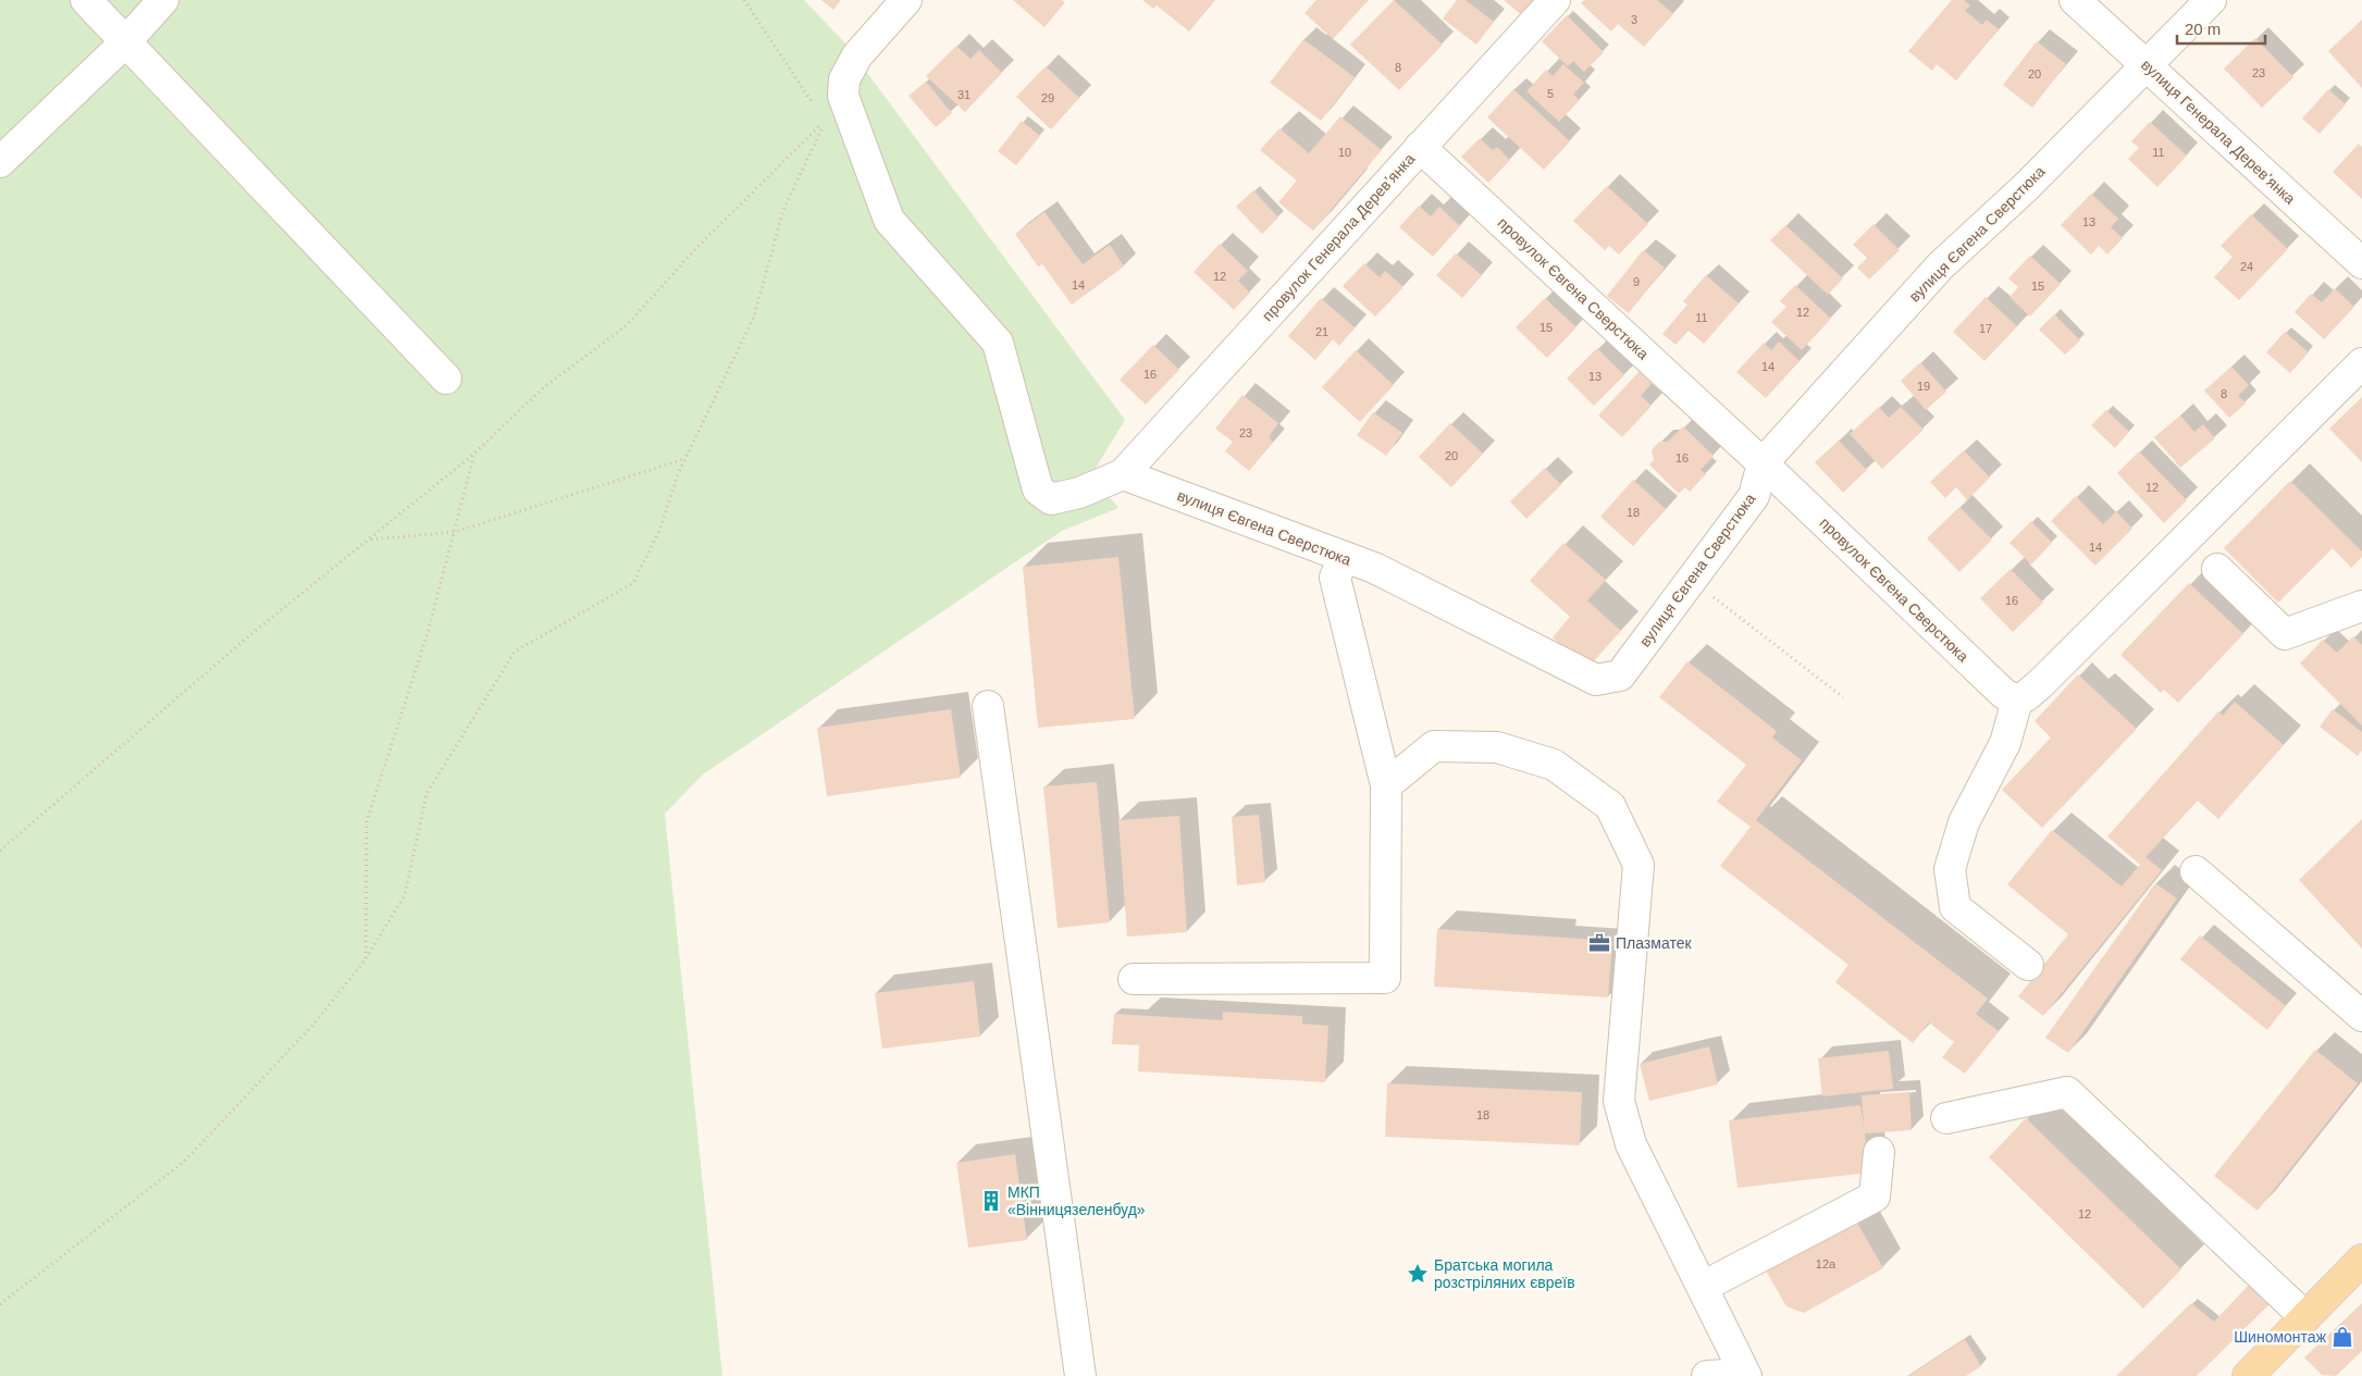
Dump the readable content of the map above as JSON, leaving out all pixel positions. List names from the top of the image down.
{
  "streets": {
    "street": [
      "вулиця Генерала Деревʼянка",
      "вулиця Євгена Сверстюка",
      "провулок Генерала Деревʼянка",
      "провулок Євгена Сверстюка"
    ]
  },
  "crossings": [
    ["вулиця Генерала Деревʼянка", "вулиця Євгена Сверстюка"],
    ["вулиця Євгена Сверстюка", "провулок Генерала Деревʼянка"],
    ["вулиця Євгена Сверстюка", "провулок Євгена Сверстюка"],
    ["провулок Генерала Деревʼянка", "провулок Євгена Сверстюка"]
  ],
  "places": {
    "office": ["Плазматек"],
    "building": ["МКП «Вінницязеленбуд»"],
    "place": ["Братська могила розстріляних євреїв"],
    "shop": ["Шиномонтаж"]
  },
  "house_numbers": [
    "3",
    "8",
    "23",
    "20",
    "5",
    "31",
    "29",
    "10",
    "11",
    "13",
    "24",
    "12",
    "9",
    "14",
    "15",
    "12",
    "11",
    "15",
    "17",
    "21",
    "14",
    "16",
    "13",
    "19",
    "8",
    "23",
    "20",
    "16",
    "12",
    "18",
    "14",
    "16",
    "18",
    "12",
    "12а"
  ],
  "scale_bar": "20 m"
}
